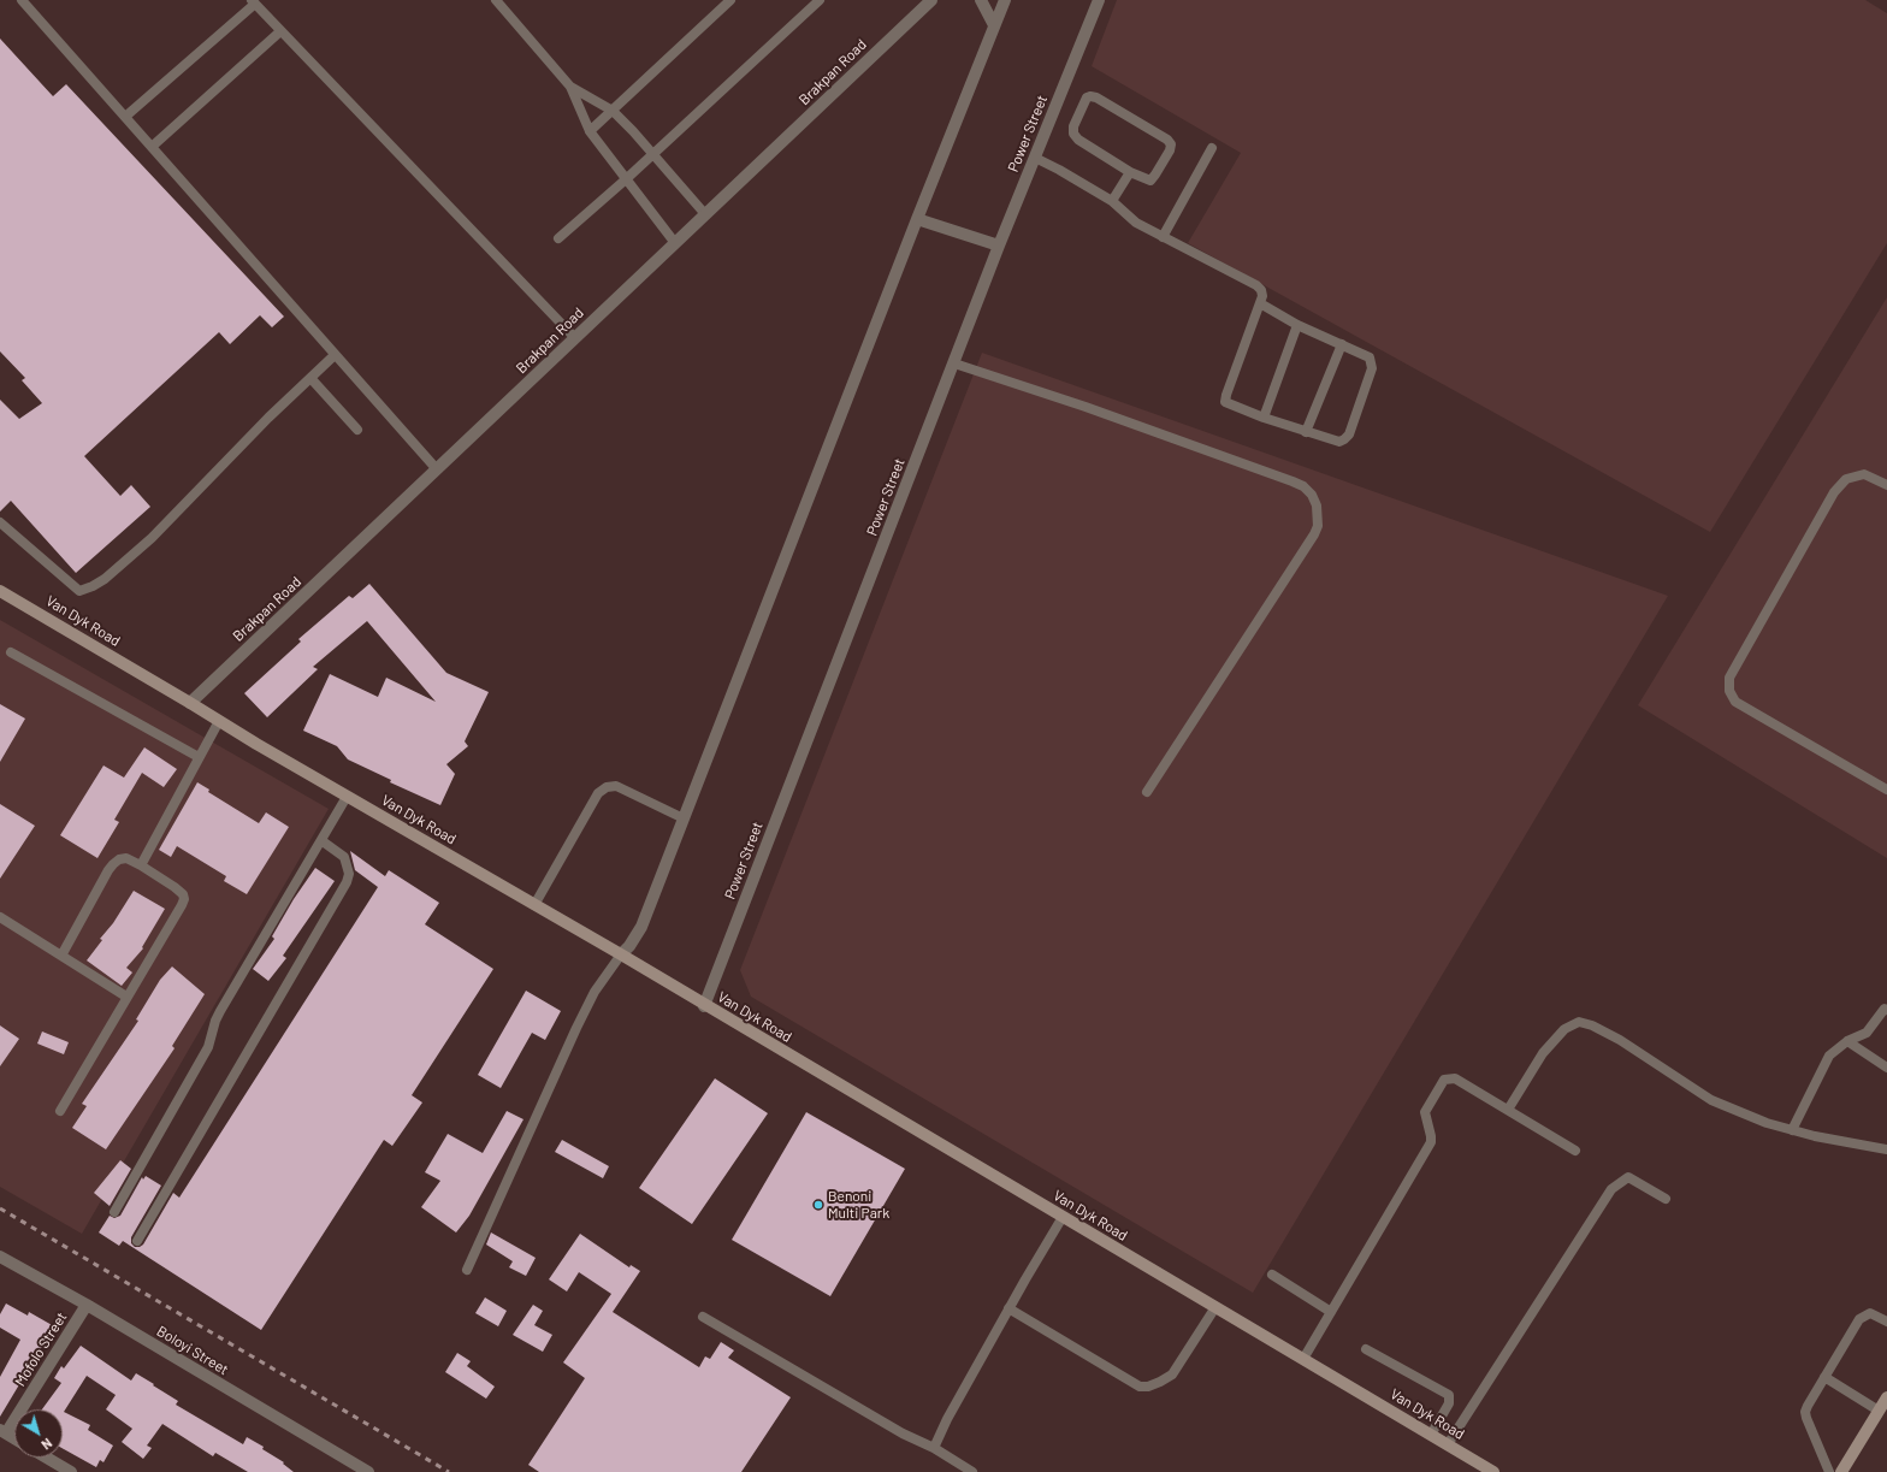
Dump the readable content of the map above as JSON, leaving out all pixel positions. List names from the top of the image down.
{
  "streets": {
    "main road": ["Van Dyk Road"],
    "street": [
      "Brakpan Road",
      "Power Street",
      "Mofolo Street",
      "Boloyi Street"
    ]
  },
  "crossings": [
    ["Brakpan Road", "Van Dyk Road"],
    ["Power Street", "Van Dyk Road"],
    ["Mofolo Street", "Boloyi Street"]
  ],
  "places": ["Benoni Multi Park"],
  "north": "bottom right"
}
